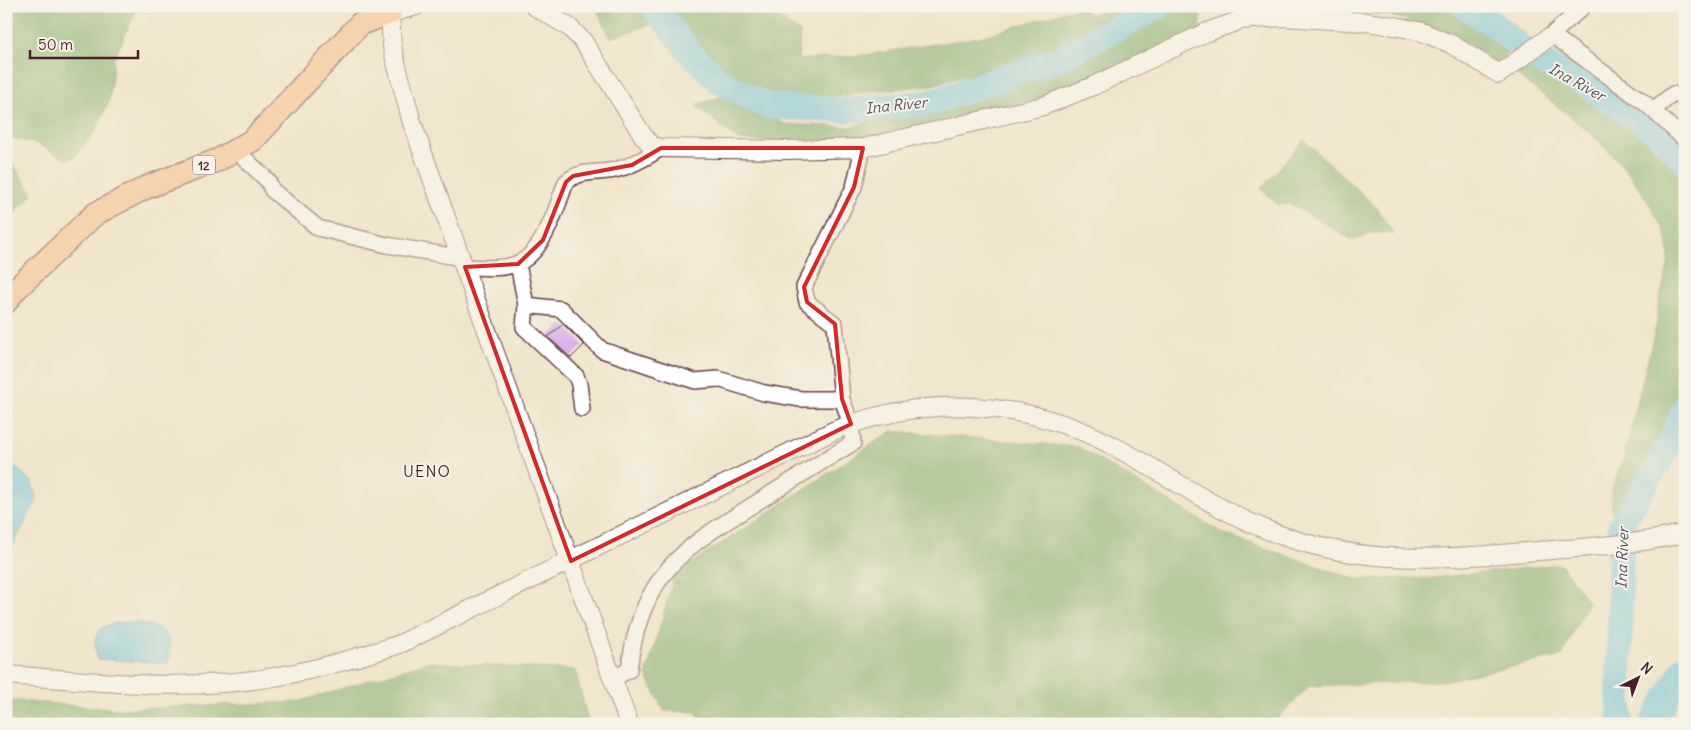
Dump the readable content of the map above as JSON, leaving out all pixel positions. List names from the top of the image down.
{
  "streets": {
    "main road": ["12"]
  },
  "districts": ["UENO"],
  "water": ["Ina River"],
  "scale_bar": "50 m",
  "north": "top right"
}
